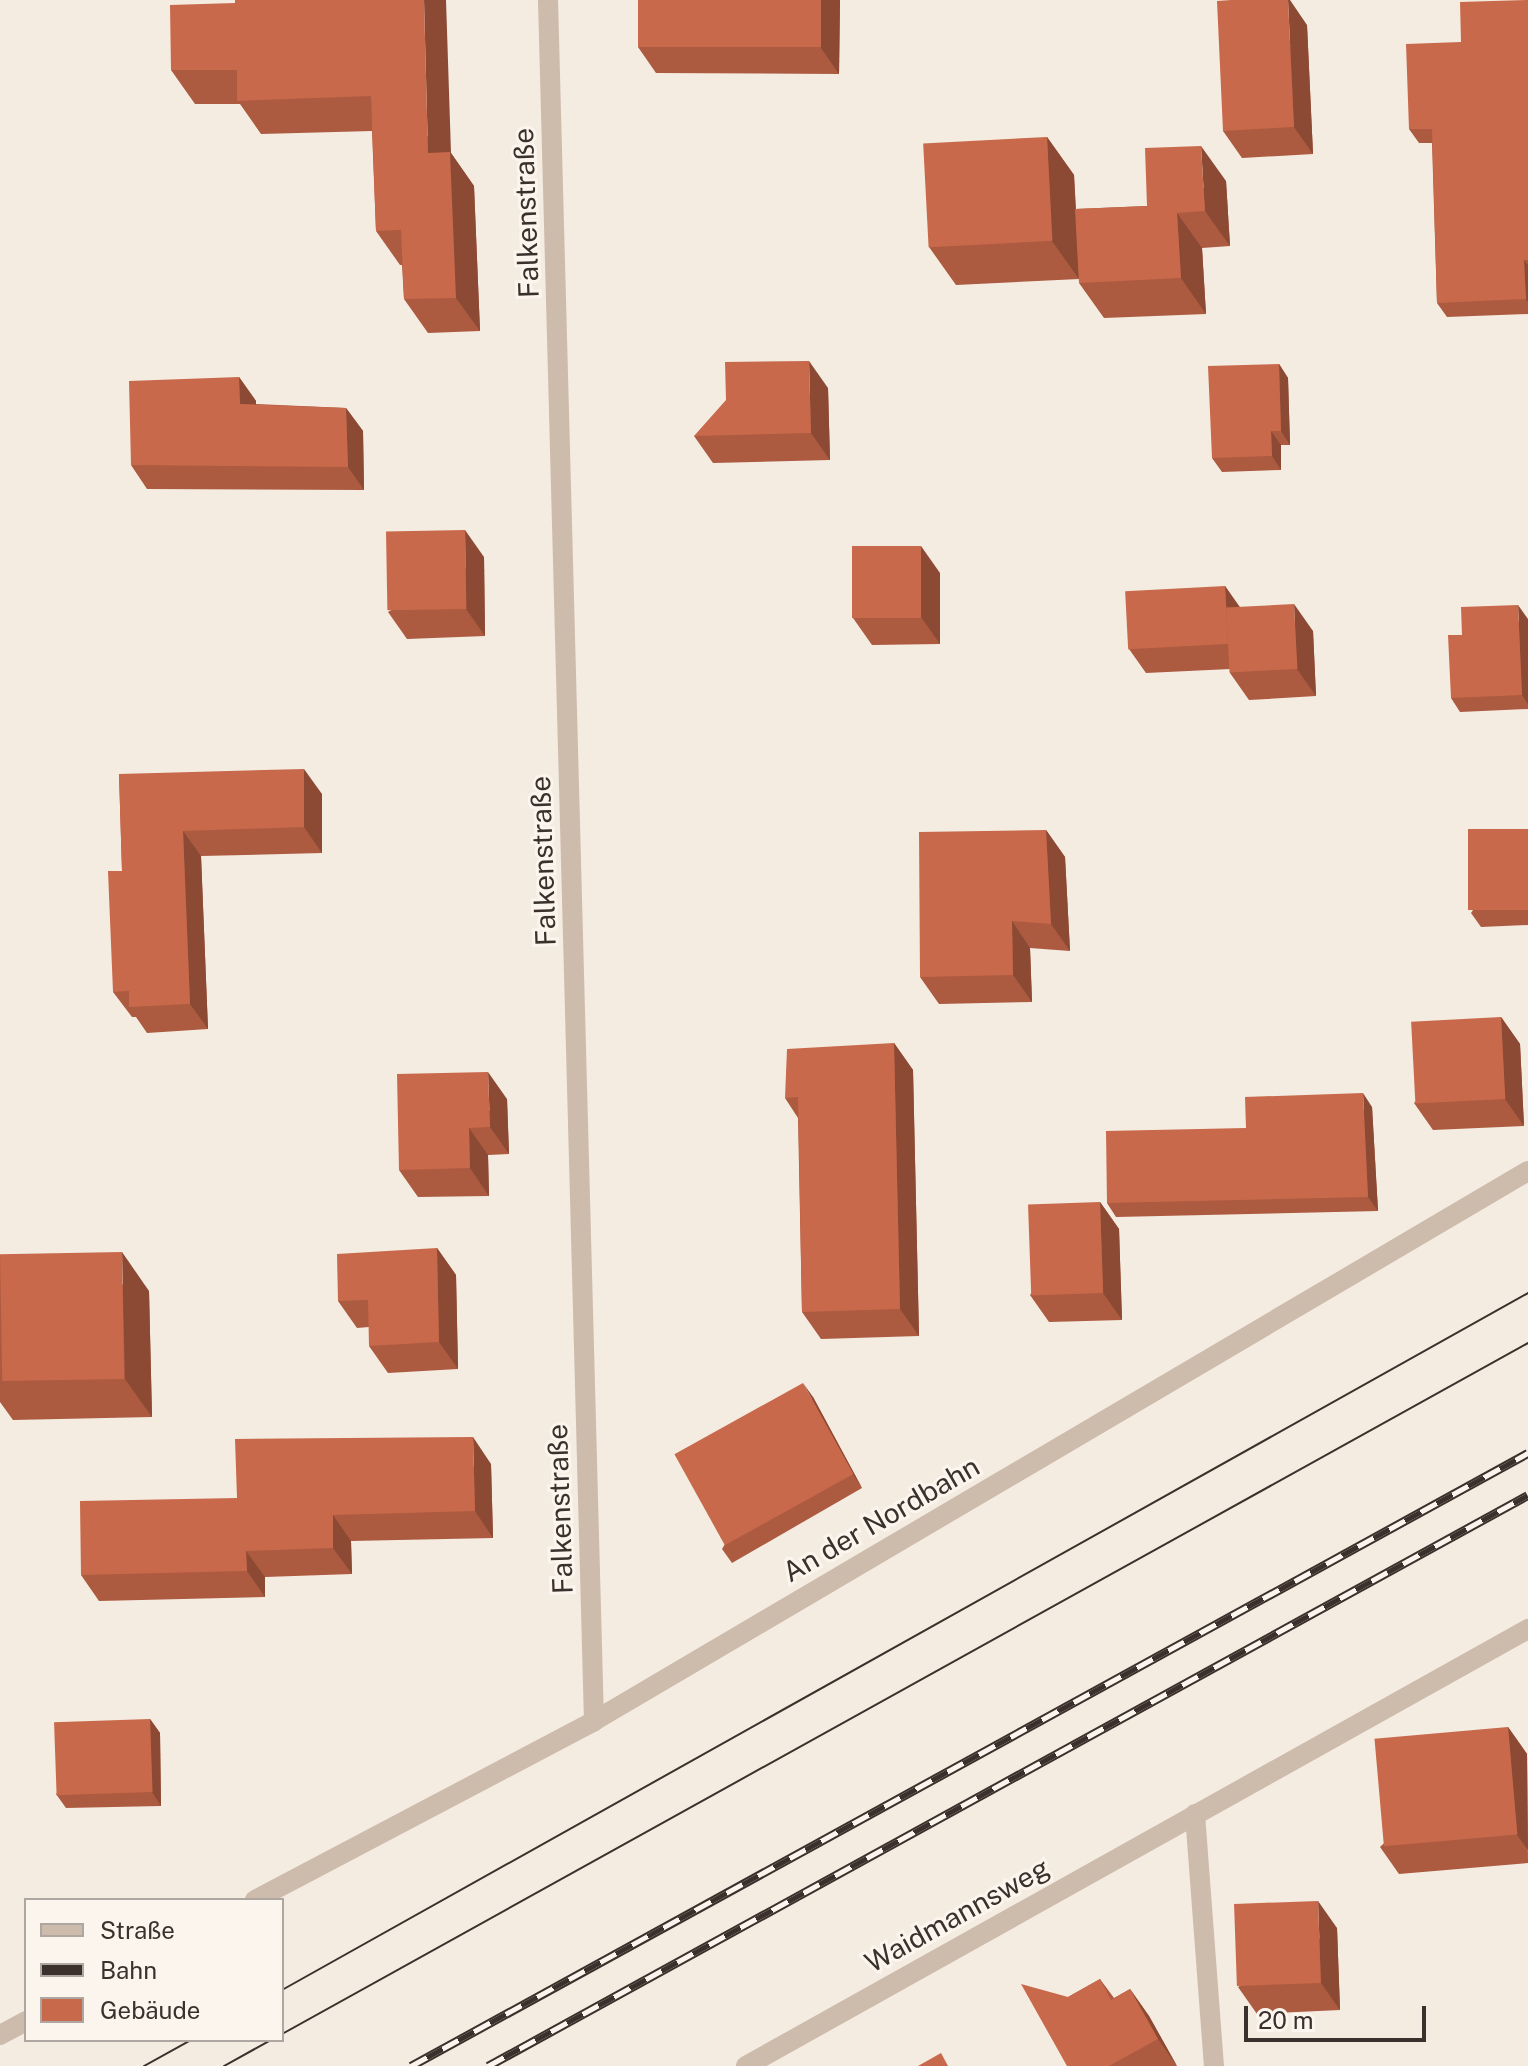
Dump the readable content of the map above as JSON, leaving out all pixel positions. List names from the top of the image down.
{
  "streets": {
    "street": ["Falkenstraße", "An der Nordbahn", "Waidmannsweg"]
  },
  "crossings": [
    ["Falkenstraße", "An der Nordbahn"]
  ],
  "legend": ["Straße", "Bahn", "Gebäude"],
  "scale_bar": "20 m"
}
